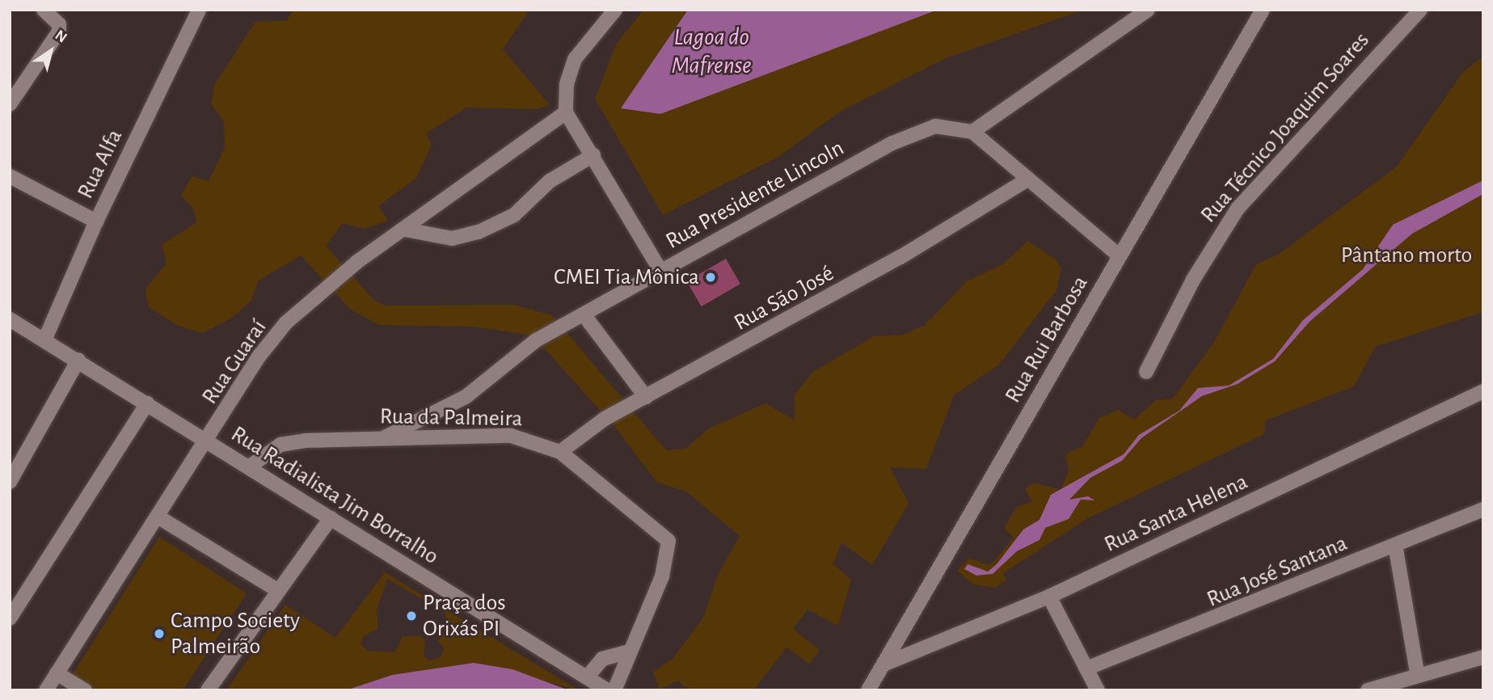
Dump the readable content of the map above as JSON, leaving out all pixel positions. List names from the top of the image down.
{
  "streets": {
    "street": [
      "Rua Técnico Joaquim Soares",
      "Rua Alfa",
      "Rua Presidente Lincoln",
      "Rua São José",
      "Rua Rui Barbosa",
      "Rua Guaraí",
      "Rua da Palmeira",
      "Rua Radialista Jim Borralho",
      "Rua Santa Helena",
      "Rua José Santana"
    ]
  },
  "crossings": [
    ["Rua Alfa", "Rua Radialista Jim Borralho"],
    ["Rua Presidente Lincoln", "Rua da Palmeira"],
    ["Rua São José", "Rua da Palmeira"],
    ["Rua Rui Barbosa", "Rua Santa Helena"],
    ["Rua Guaraí", "Rua Radialista Jim Borralho"],
    ["Rua da Palmeira", "Rua Radialista Jim Borralho"]
  ],
  "water": ["Lagoa do Mafrense"],
  "parks": ["Pântano morto"],
  "places": ["CMEI Tia Mônica", "Praça dos Orixás PI", "Campo Society Palmeirão"],
  "north": "top right"
}
